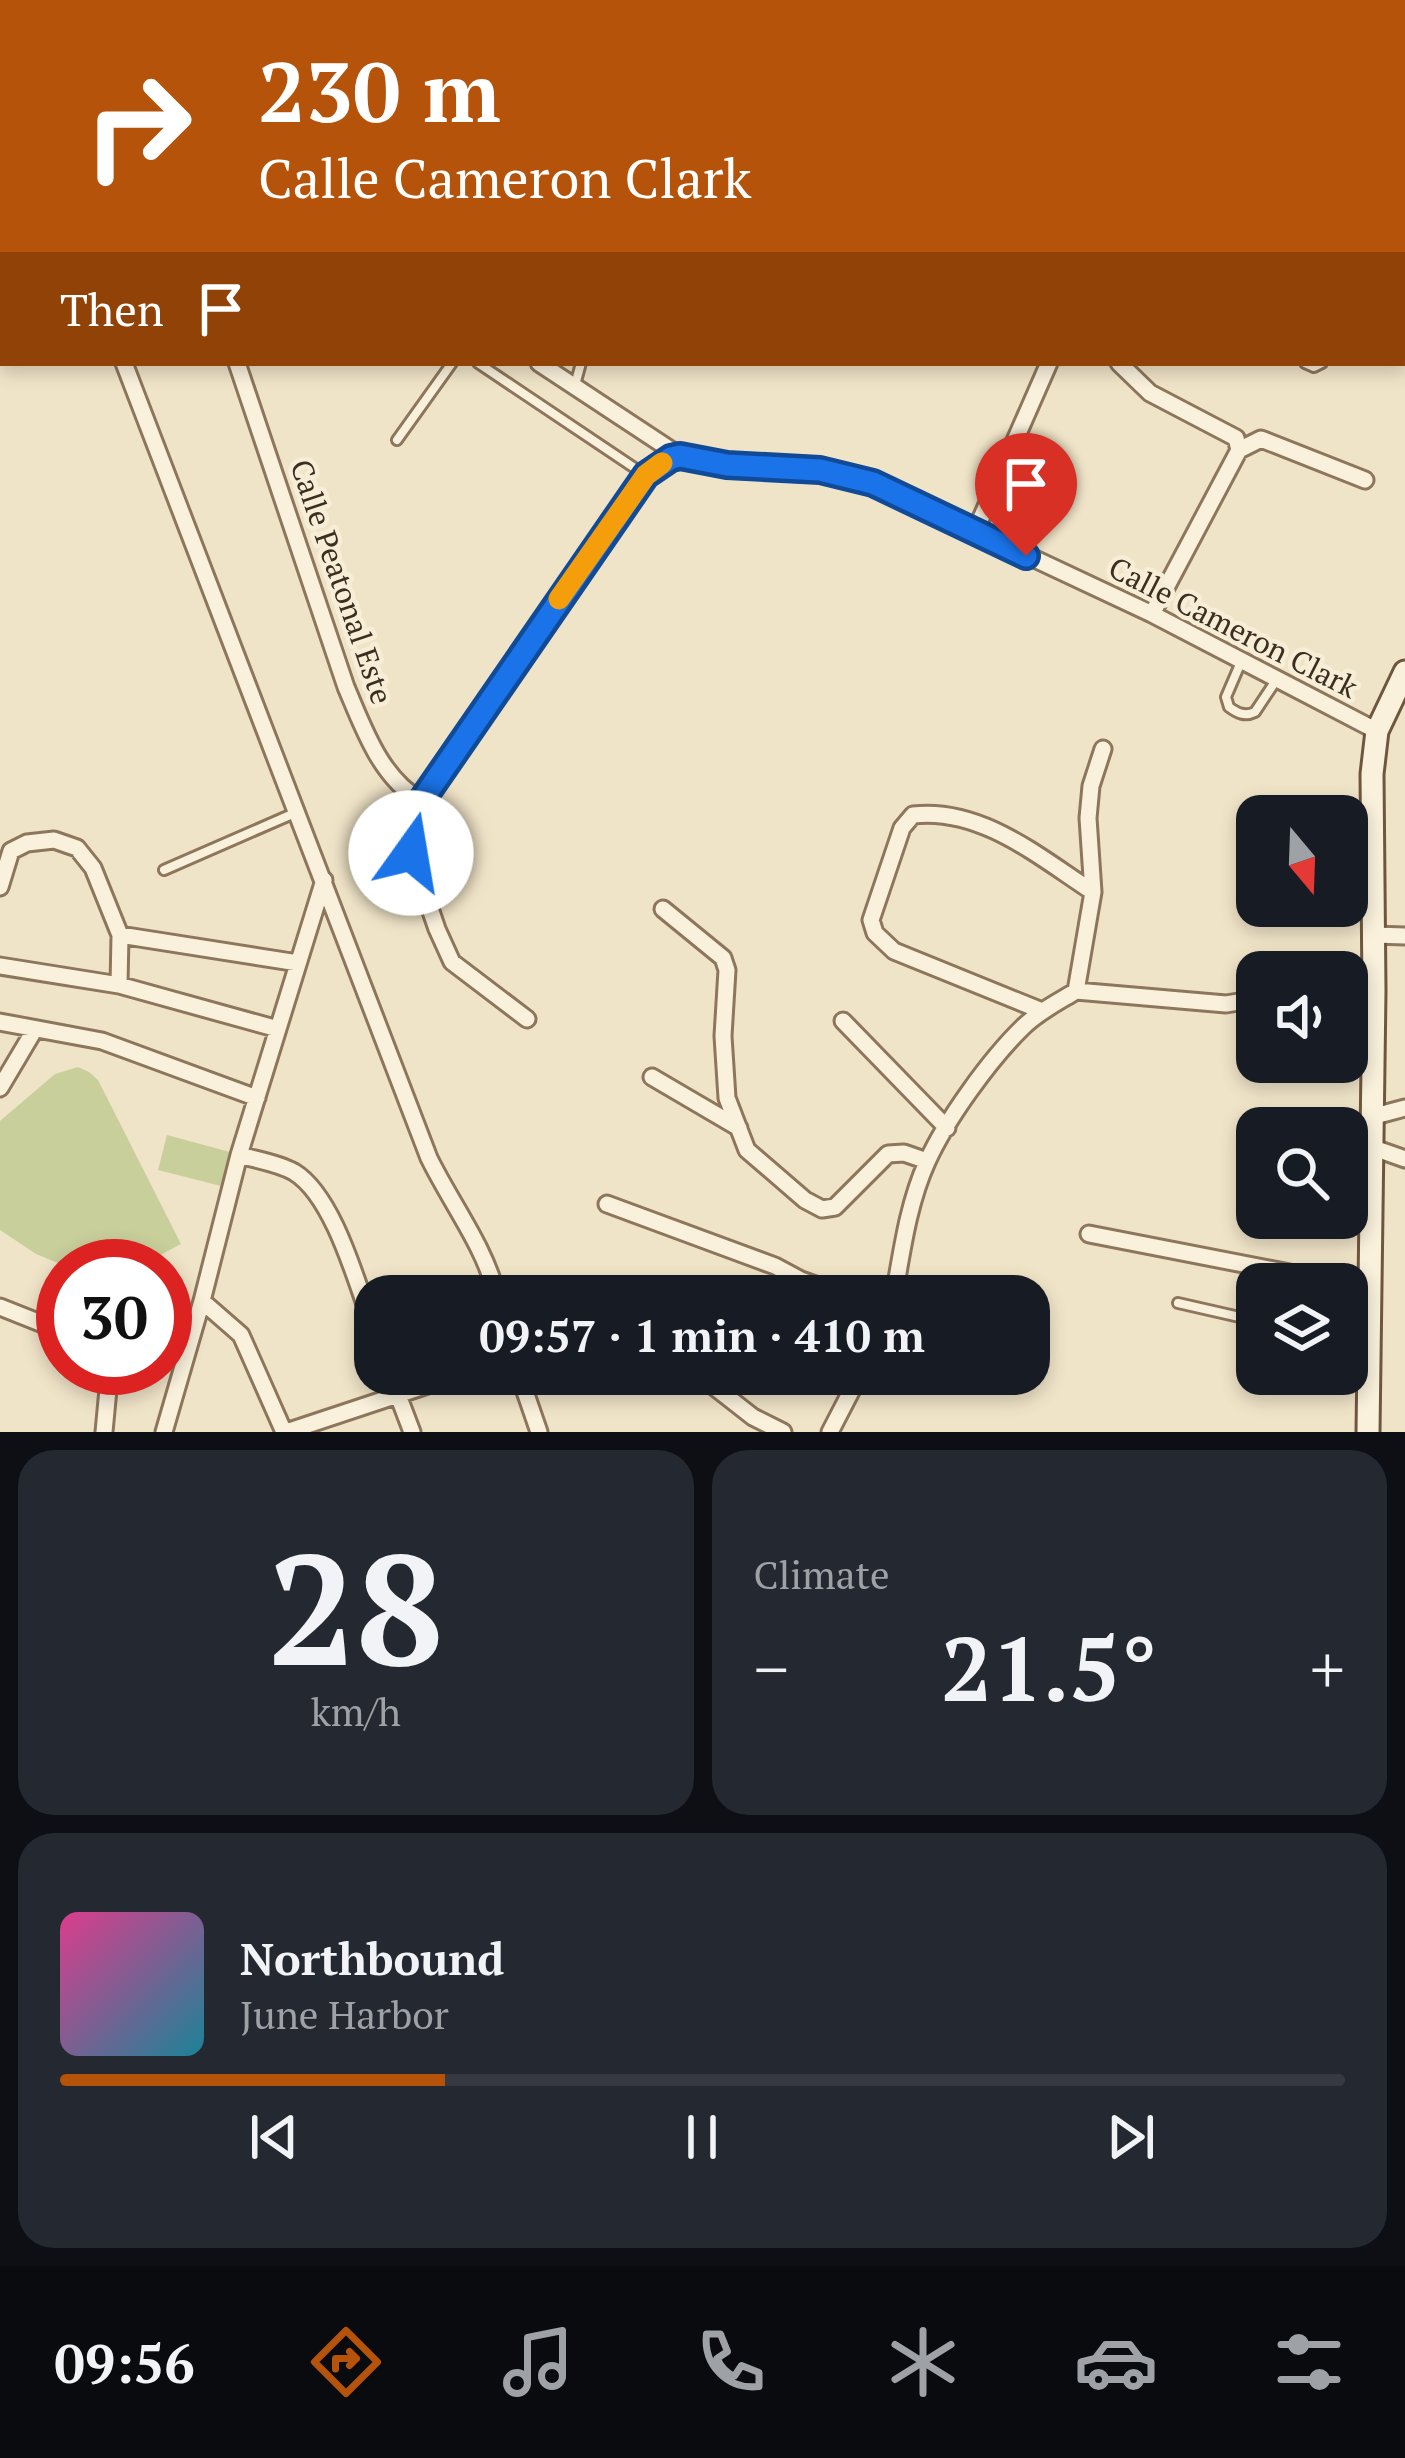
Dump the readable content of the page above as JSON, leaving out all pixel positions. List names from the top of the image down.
{
  "streets": {
    "street": ["Calle Peatonal Este", "Calle Cameron Clark"]
  },
  "north": "bottom",
  "page": {
    "turn": ["230 m", "Calle Cameron Clark"],
    "then": "Then",
    "limit": "30",
    "trip": "09:57 · 1 min · 410 m",
    "tile": [
      ["28", "km/h"],
      "Climate"
    ],
    "heat": ["−", "21.5°", "+"],
    "song": ["Northbound", "June Harbor"],
    "tabs": "09:56"
  }
}
